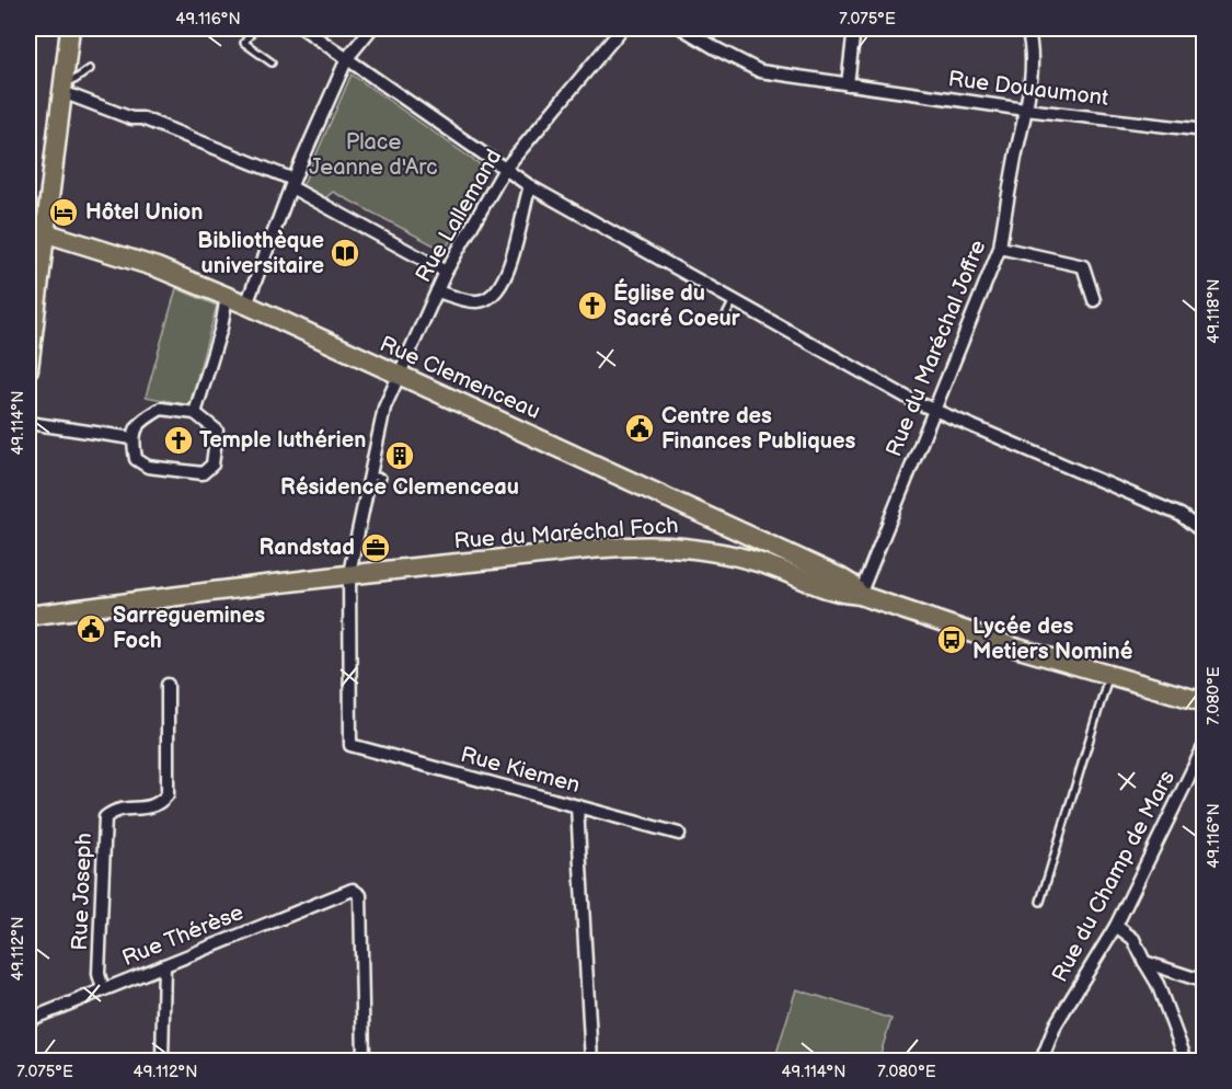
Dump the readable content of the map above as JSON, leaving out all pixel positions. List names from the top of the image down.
{
  "streets": {
    "main road": ["Rue Clemenceau", "Rue du Maréchal Foch"],
    "street": [
      "Rue Douaumont",
      "Rue Lallemand",
      "Rue du Maréchal Joffre",
      "Rue Kiemen",
      "Rue du Champ de Mars",
      "Rue Joseph",
      "Rue Thérèse"
    ]
  },
  "crossings": [
    ["Rue Douaumont", "Rue du Maréchal Joffre"],
    ["Rue Lallemand", "Rue Clemenceau"],
    ["Rue Lallemand", "Rue du Maréchal Foch"],
    ["Rue Lallemand", "Rue Kiemen"],
    ["Rue du Maréchal Joffre", "Rue Clemenceau"],
    ["Rue du Maréchal Joffre", "Rue du Maréchal Foch"],
    ["Rue Clemenceau", "Rue du Maréchal Foch"],
    ["Rue Joseph", "Rue Thérèse"]
  ],
  "parks": ["Place Jeanne d'Arc"],
  "places": {
    "hotel": ["Hôtel Union"],
    "library": ["Bibliothèque universitaire"],
    "church": ["Église du Sacré Coeur", "Temple luthérien"],
    "public building": ["Centre des Finances Publiques", "Sarreguemines Foch"],
    "building": ["Résidence Clemenceau"],
    "office": ["Randstad"],
    "bus stop": ["Lycée des Metiers Nominé"]
  },
  "coordinates": [
    "49.116°N",
    "7.075°E",
    "49.118°N",
    "49.114°N",
    "7.080°E",
    "49.112°N"
  ]
}
